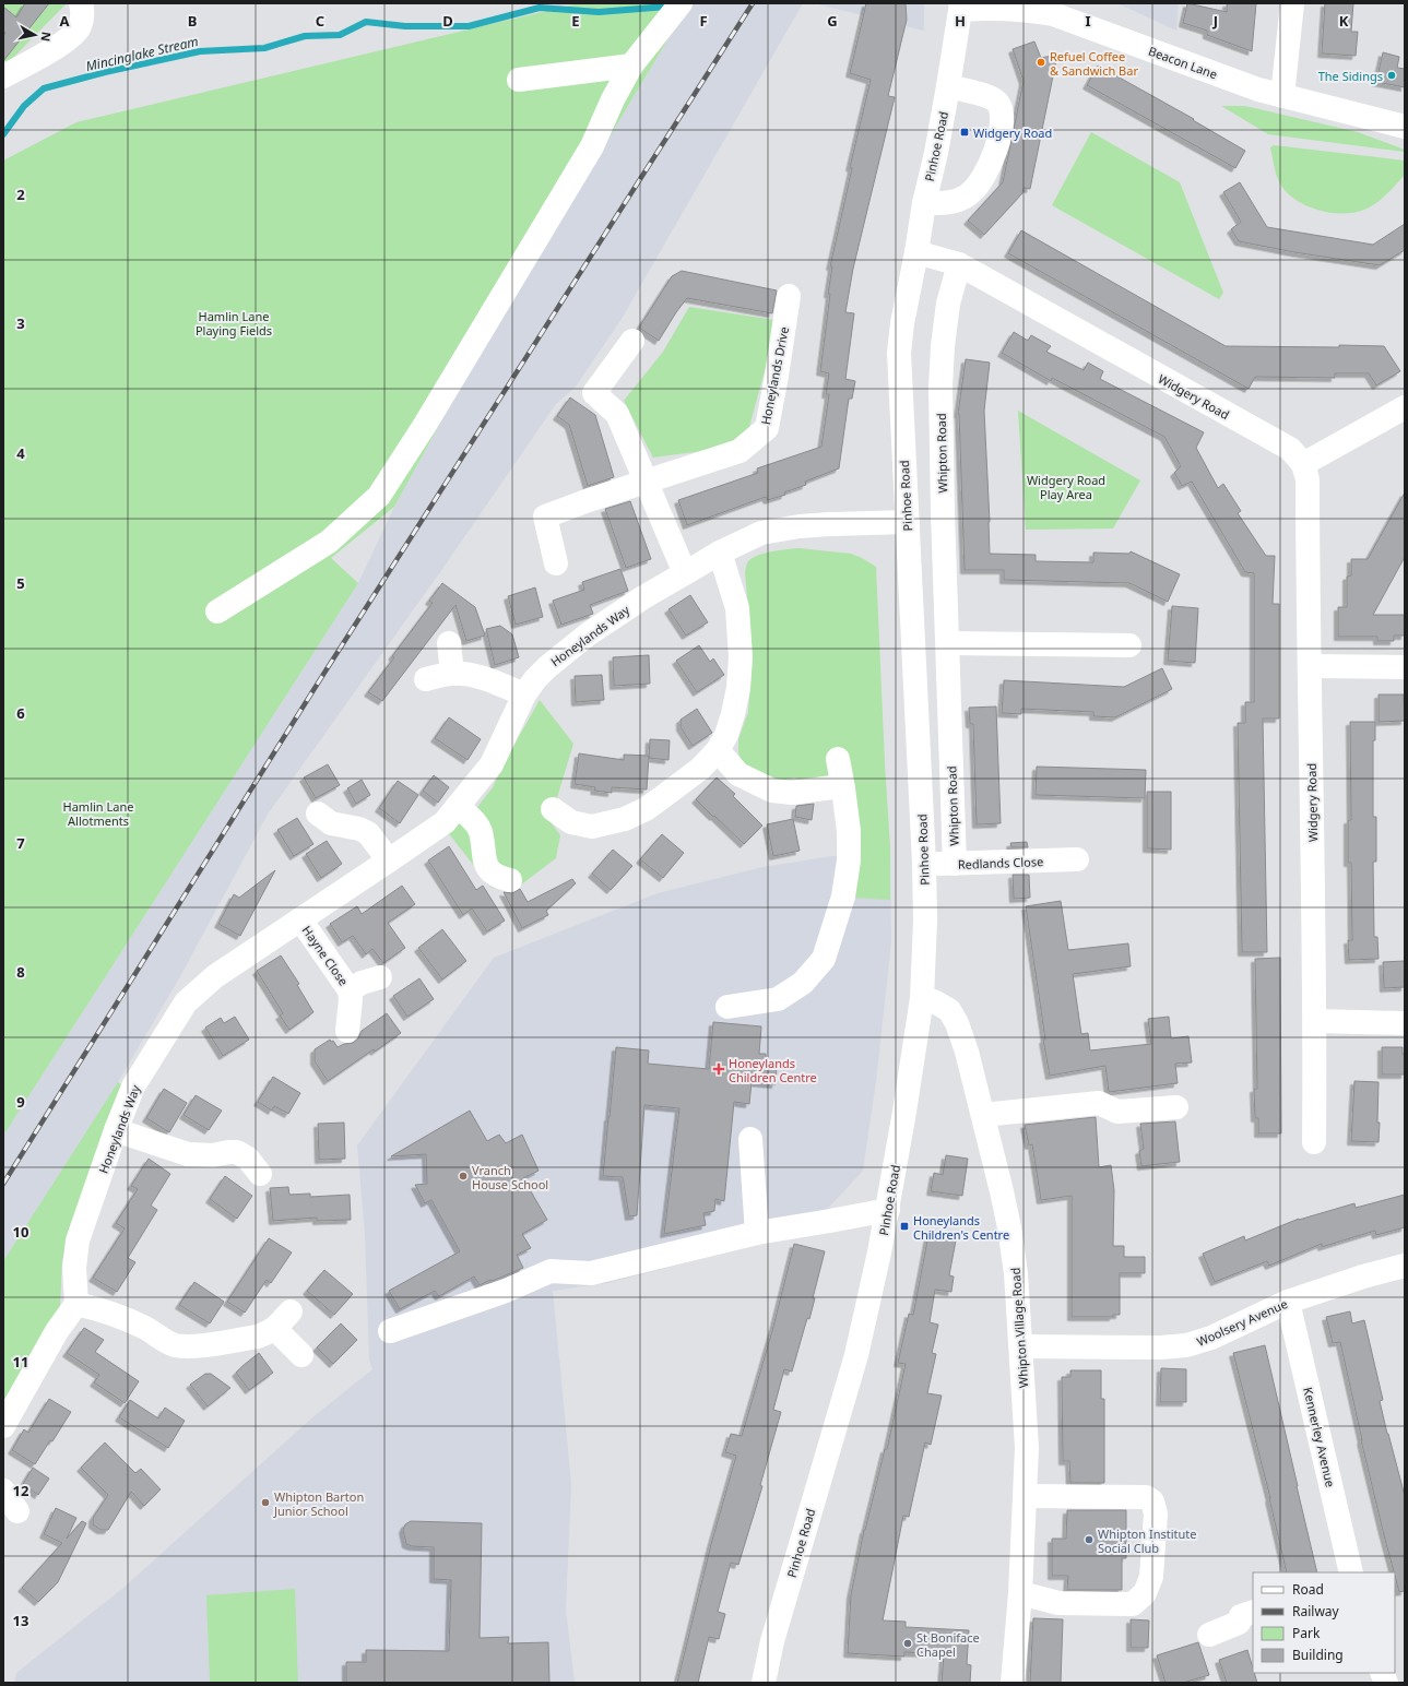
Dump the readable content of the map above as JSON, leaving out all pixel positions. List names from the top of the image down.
{
  "streets": {
    "street": [
      "Beacon Lane",
      "Pinhoe Road",
      "Honeylands Drive",
      "Widgery Road",
      "Whipton Road",
      "Honeylands Way",
      "Redlands Close",
      "Hayne Close",
      "Woolsery Avenue",
      "Whipton Village Road",
      "Kennerley Avenue"
    ]
  },
  "crossings": [
    ["Beacon Lane", "Pinhoe Road"],
    ["Pinhoe Road", "Widgery Road"],
    ["Pinhoe Road", "Redlands Close"],
    ["Pinhoe Road", "Whipton Village Road"],
    ["Widgery Road", "Whipton Road"],
    ["Whipton Road", "Redlands Close"],
    ["Honeylands Way", "Hayne Close"],
    ["Woolsery Avenue", "Whipton Village Road"],
    ["Woolsery Avenue", "Kennerley Avenue"]
  ],
  "water": ["Mincinglake Stream"],
  "parks": ["Hamlin Lane Playing Fields", "Widgery Road Play Area", "Hamlin Lane Allotments"],
  "places": {
    "other": [
      "Refuel Coffee & Sandwich Bar",
      "The Sidings",
      "Vranch House School",
      "Whipton Barton Junior School",
      "Whipton Institute Social Club",
      "St Boniface Chapel"
    ],
    "transit": ["Widgery Road", "Honeylands Children's Centre"],
    "health": ["Honeylands Children Centre"]
  },
  "legend": [
    "Road",
    "Railway",
    "Park",
    "Building"
  ],
  "north": "right",
  "grid": {
    "columns": [
      "A",
      "B",
      "C",
      "D",
      "E",
      "F",
      "G",
      "H",
      "I",
      "J",
      "K"
    ],
    "rows": [
      "2",
      "3",
      "4",
      "5",
      "6",
      "7",
      "8",
      "9",
      "10",
      "11",
      "12",
      "13"
    ]
  }
}
